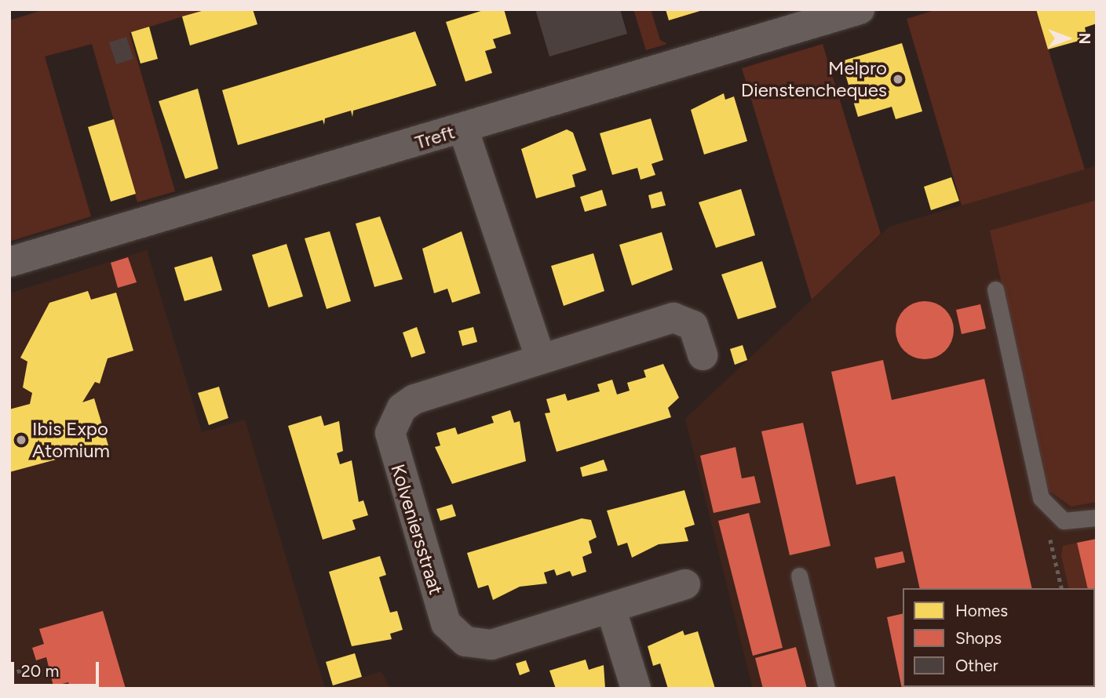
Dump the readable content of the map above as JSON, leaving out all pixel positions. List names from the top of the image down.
{
  "streets": {
    "street": ["Treft", "Kolveniersstraat"]
  },
  "places": ["Melpro Dienstencheques", "Ibis Expo Atomium"],
  "legend": ["Homes", "Shops", "Other"],
  "scale_bar": "20 m",
  "north": "right"
}
